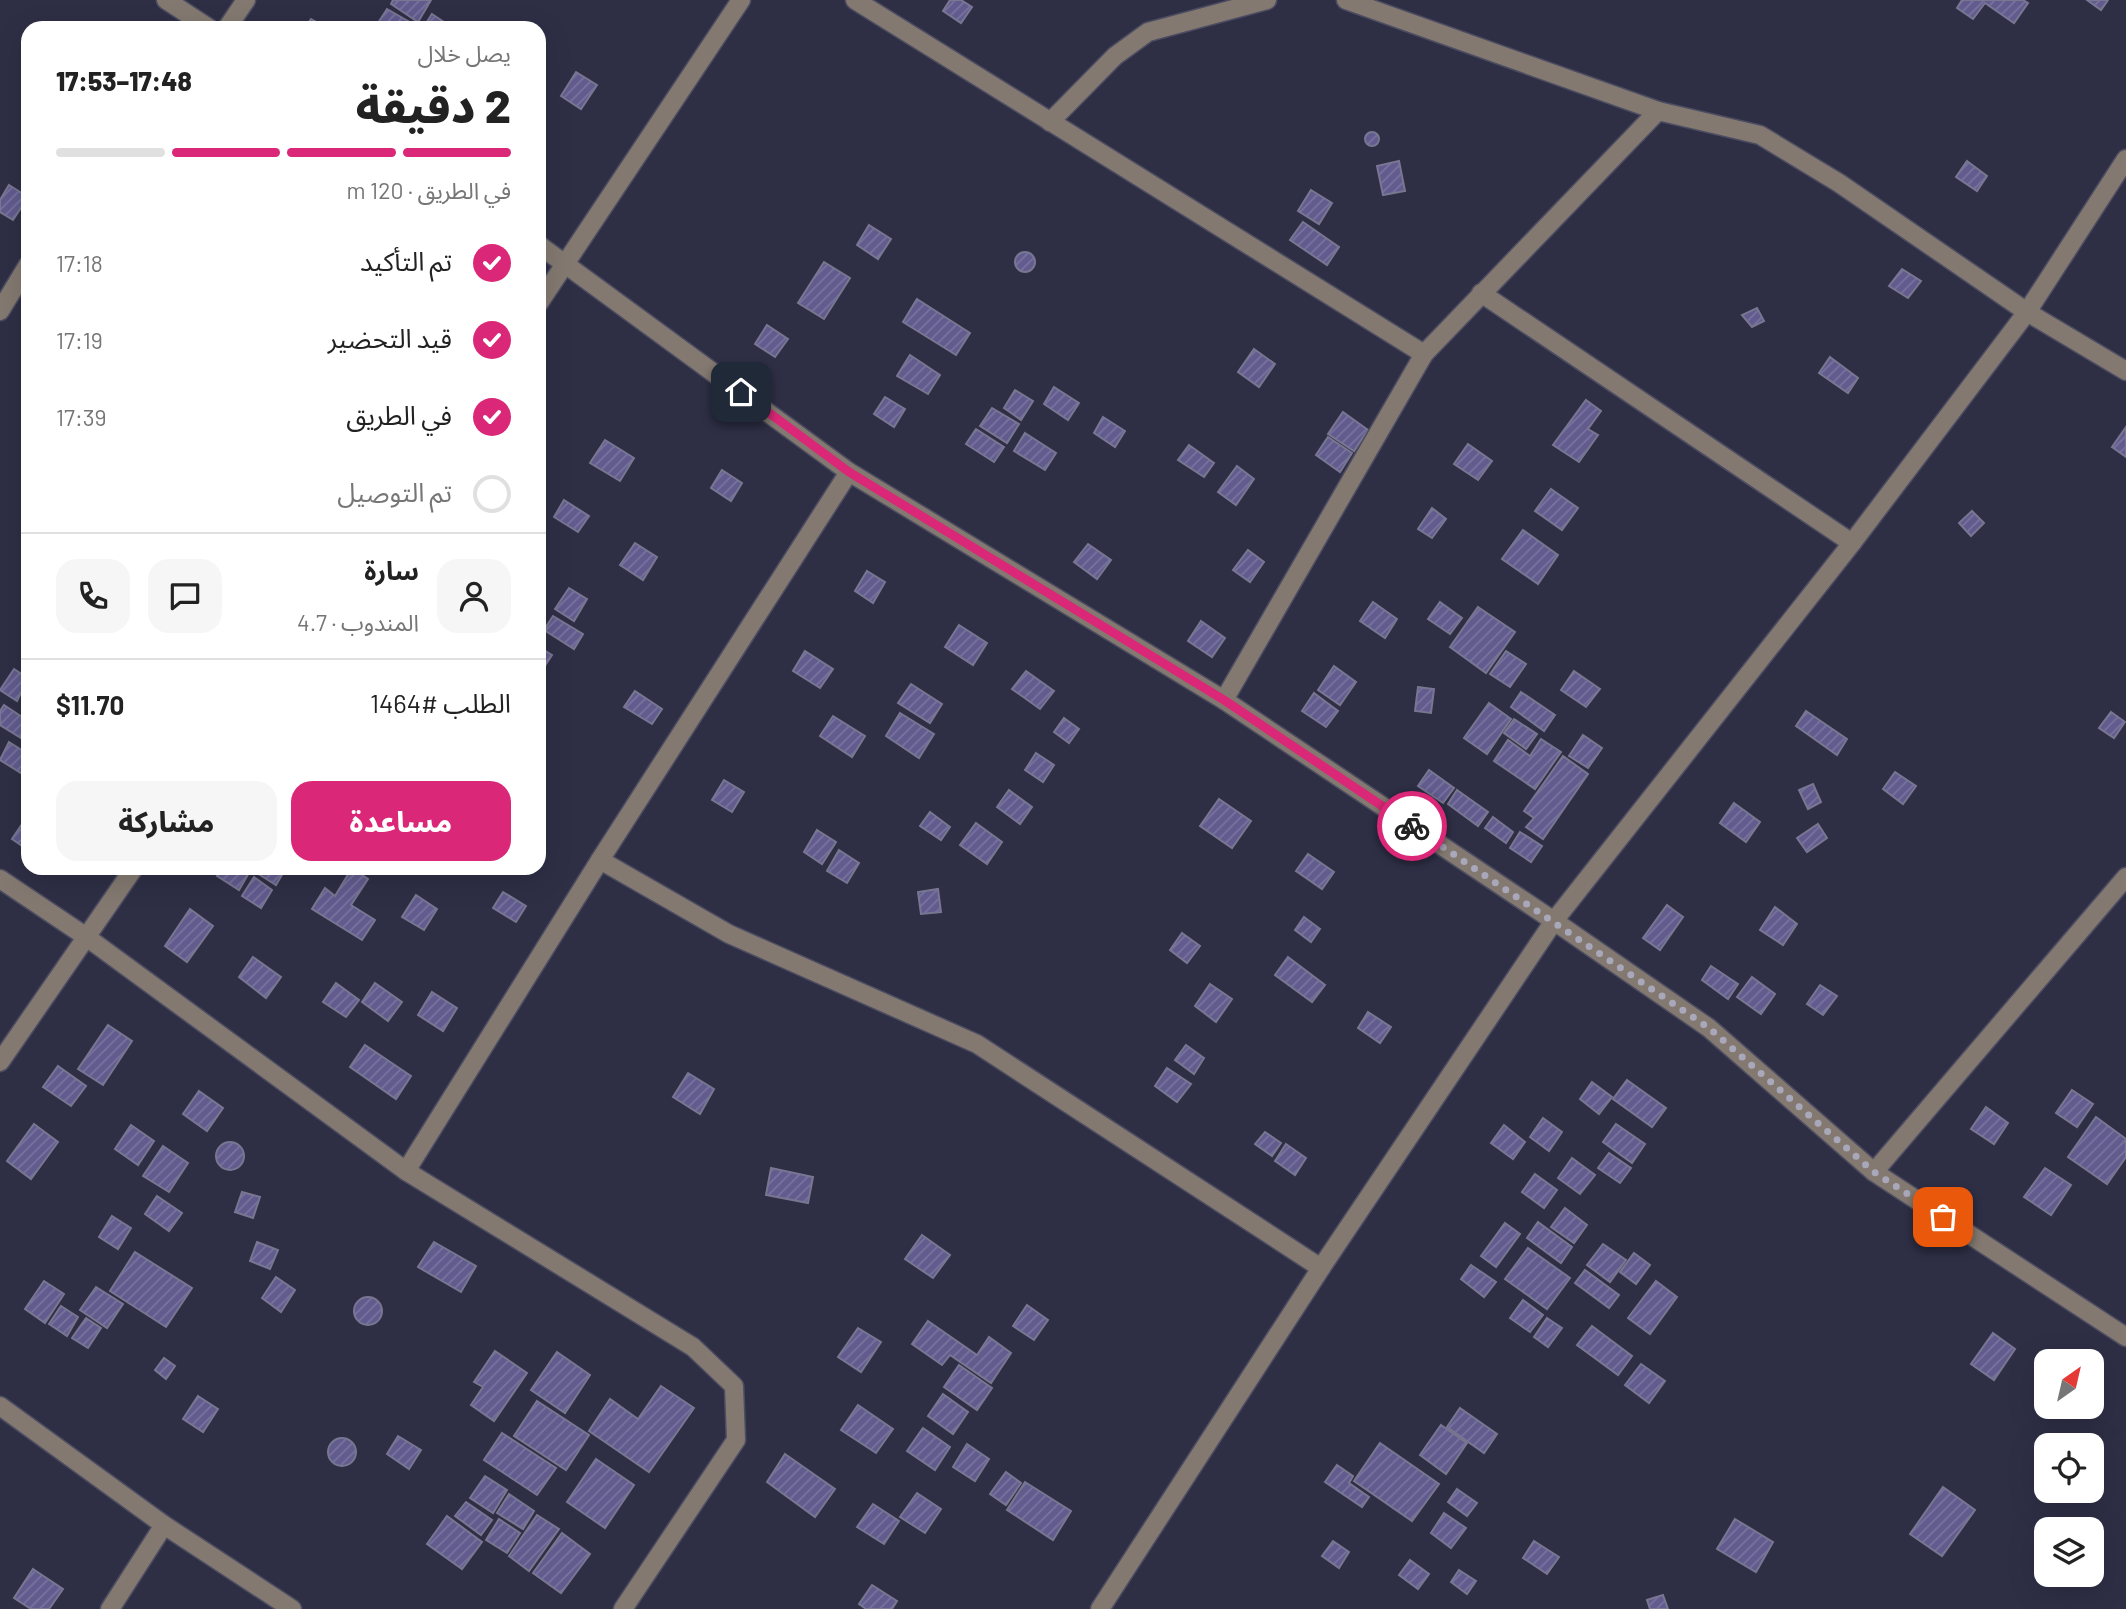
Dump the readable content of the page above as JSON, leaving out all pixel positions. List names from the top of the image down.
{
  "north": "top right",
  "page": {
    "heading": ["2 دقيقة", "يصل خلال", "17:48–17:53"],
    "panel": [
      "سارة",
      "المندوب · 4.7",
      "الطلب #1464",
      "$11.70"
    ],
    "bar": "في الطريق · 120 m",
    "list": [
      ["تم التأكيد", "17:18"],
      ["قيد التحضير", "17:19"],
      ["في الطريق", "17:39"],
      "تم التوصيل"
    ],
    "buttons": ["مساعدة", "مشاركة"]
  }
}
